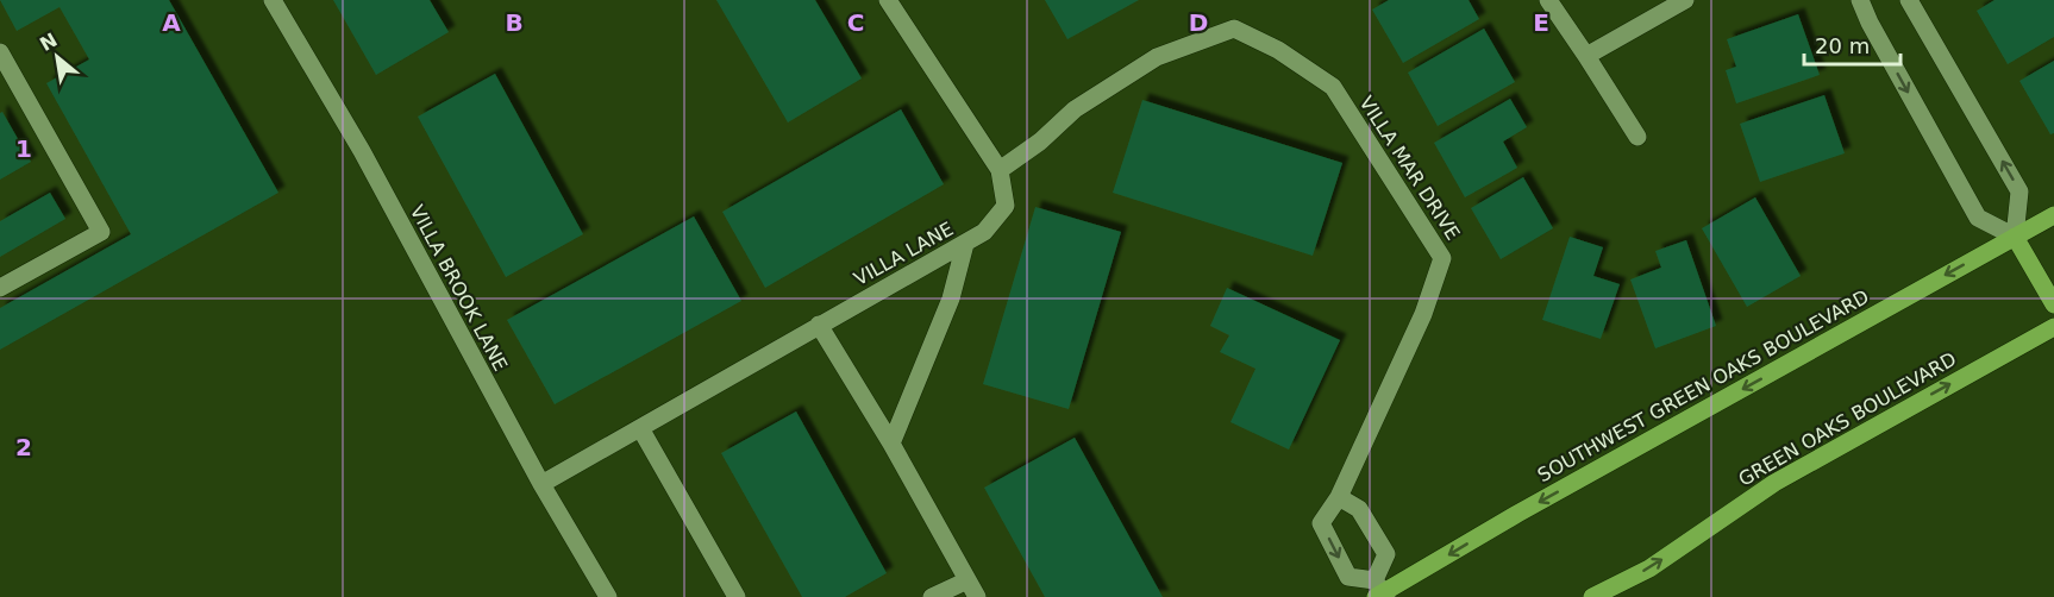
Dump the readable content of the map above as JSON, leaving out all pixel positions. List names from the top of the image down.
{
  "streets": {
    "main road": ["SOUTHWEST GREEN OAKS BOULEVARD", "GREEN OAKS BOULEVARD"],
    "street": ["VILLA MAR DRIVE", "VILLA LANE", "VILLA BROOK LANE"]
  },
  "crossings": [
    ["VILLA MAR DRIVE", "VILLA LANE"],
    ["VILLA MAR DRIVE", "SOUTHWEST GREEN OAKS BOULEVARD"],
    ["VILLA LANE", "VILLA BROOK LANE"]
  ],
  "one_way": ["SOUTHWEST GREEN OAKS BOULEVARD", "GREEN OAKS BOULEVARD"],
  "scale_bar": "20 m",
  "north": "top left",
  "grid": {
    "columns": [
      "A",
      "B",
      "C",
      "D",
      "E"
    ],
    "rows": ["1", "2"]
  }
}
